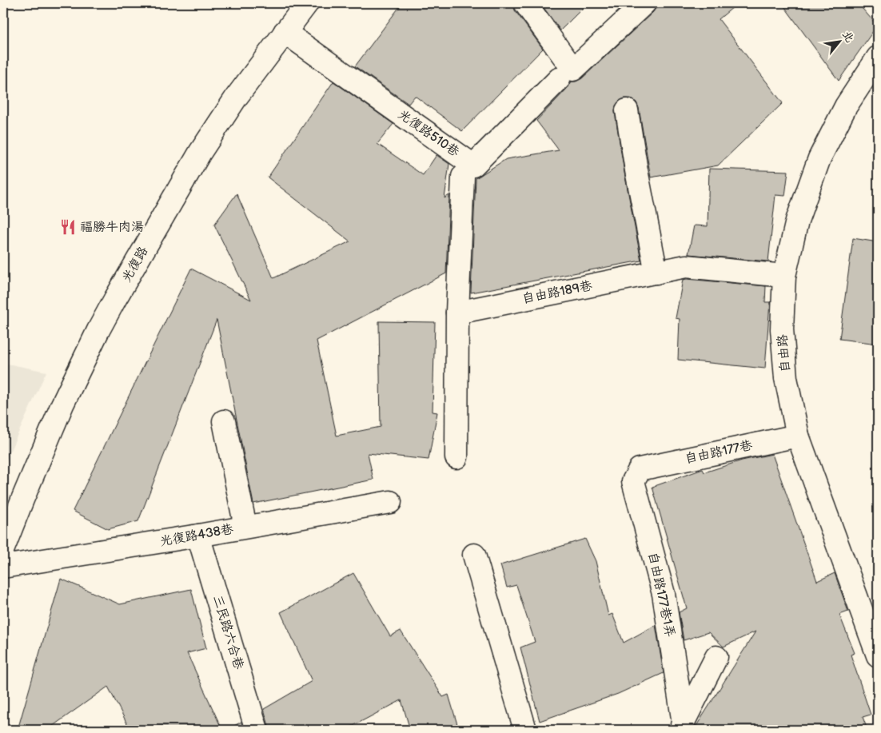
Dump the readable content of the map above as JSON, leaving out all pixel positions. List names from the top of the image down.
{
  "streets": {
    "street": [
      "光復路510巷",
      "光復路",
      "自由路189巷",
      "自由路",
      "自由路177巷",
      "光復路438巷",
      "自由路177巷1弄",
      "三民路六合巷"
    ]
  },
  "crossings": [
    ["光復路510巷", "光復路"],
    ["自由路189巷", "自由路"],
    ["自由路", "自由路177巷"],
    ["自由路177巷", "自由路177巷1弄"],
    ["光復路438巷", "三民路六合巷"]
  ],
  "places": {
    "restaurant": ["福勝牛肉湯"]
  },
  "north": "top right"
}
